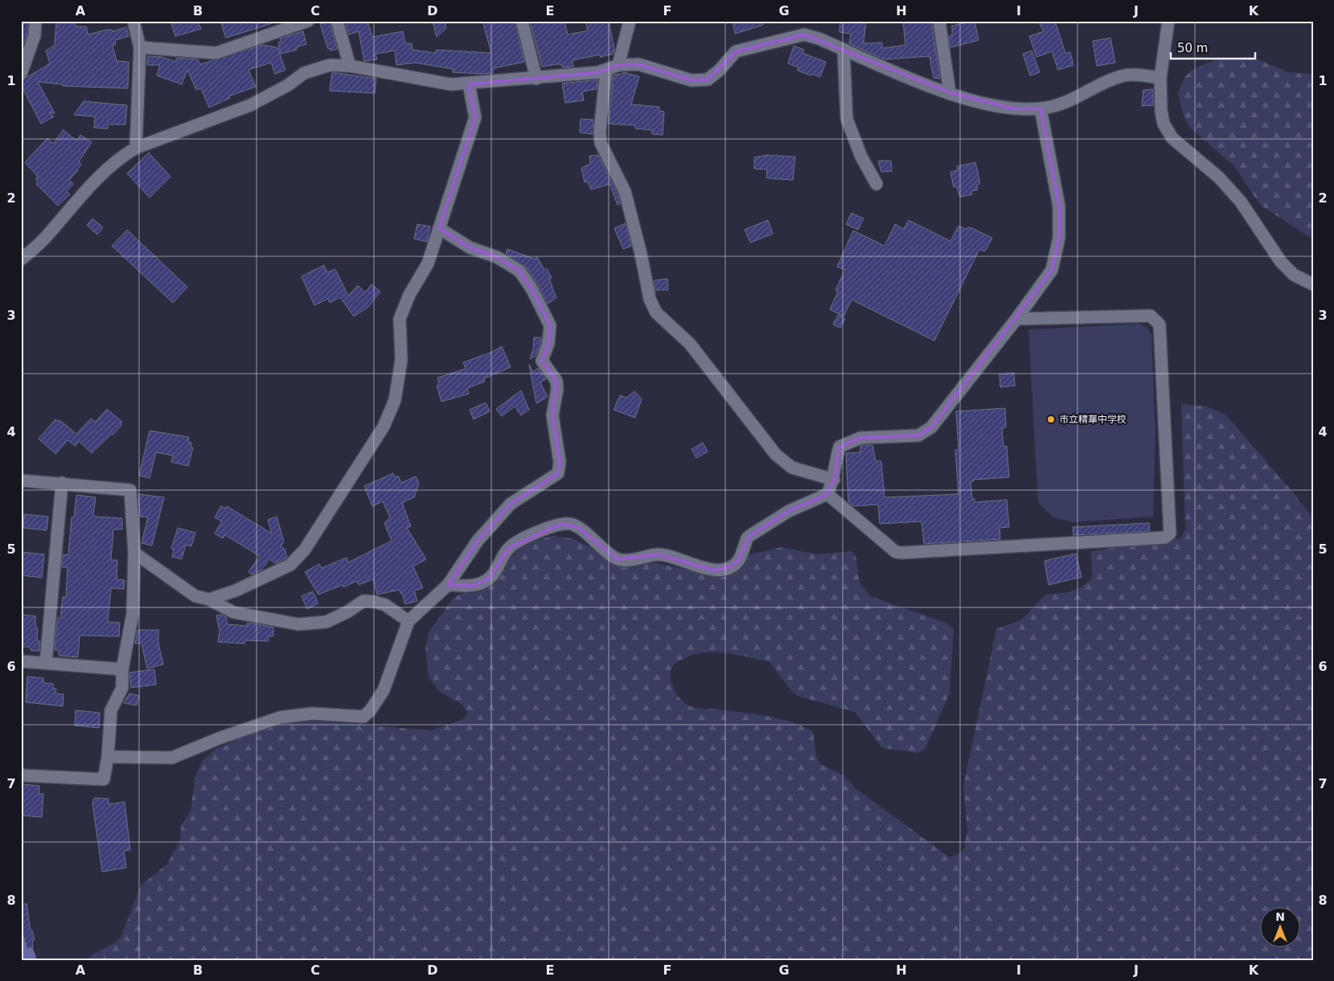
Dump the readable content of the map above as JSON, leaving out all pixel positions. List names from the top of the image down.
{
  "places": ["市立精華中学校"],
  "scale_bar": "50 m",
  "north": "top",
  "grid": {
    "columns": [
      "A",
      "B",
      "C",
      "D",
      "E",
      "F",
      "G",
      "H",
      "I",
      "J",
      "K"
    ],
    "rows": [
      "1",
      "2",
      "3",
      "4",
      "5",
      "6",
      "7",
      "8"
    ]
  }
}
